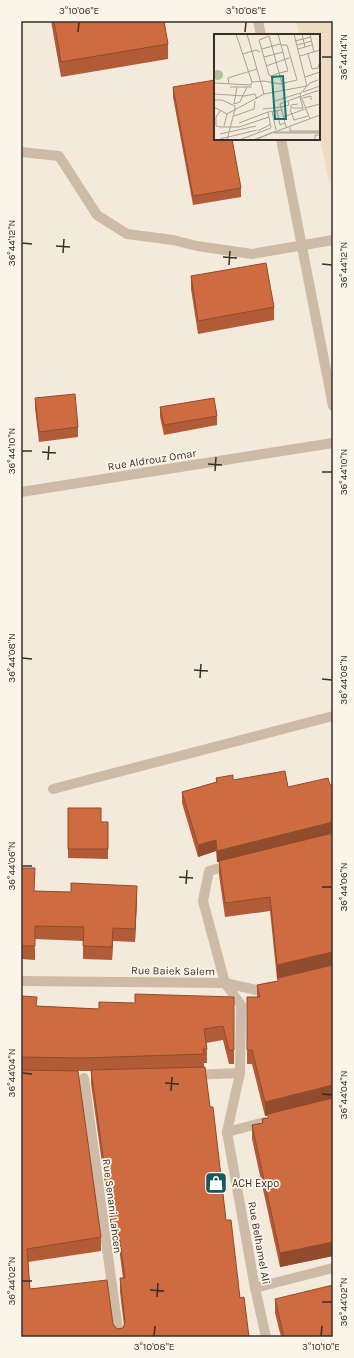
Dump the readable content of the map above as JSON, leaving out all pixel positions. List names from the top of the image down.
{
  "streets": {
    "street": [
      "Rue Aldrouz Omar",
      "Rue Baiek Salem",
      "Rue Senani Lahcen",
      "Rue Belhamel Ali"
    ]
  },
  "crossings": [
    ["Rue Baiek Salem", "Rue Belhamel Ali"]
  ],
  "places": {
    "shop": ["ACH Expo"]
  },
  "coordinates": [
    "3°10'06\"E",
    "3°10'08\"E",
    "36°44'14\"N",
    "36°44'12\"N",
    "36°44'10\"N",
    "36°44'08\"N",
    "36°44'06\"N",
    "36°44'04\"N",
    "36°44'02\"N",
    "3°10'10\"E"
  ]
}
